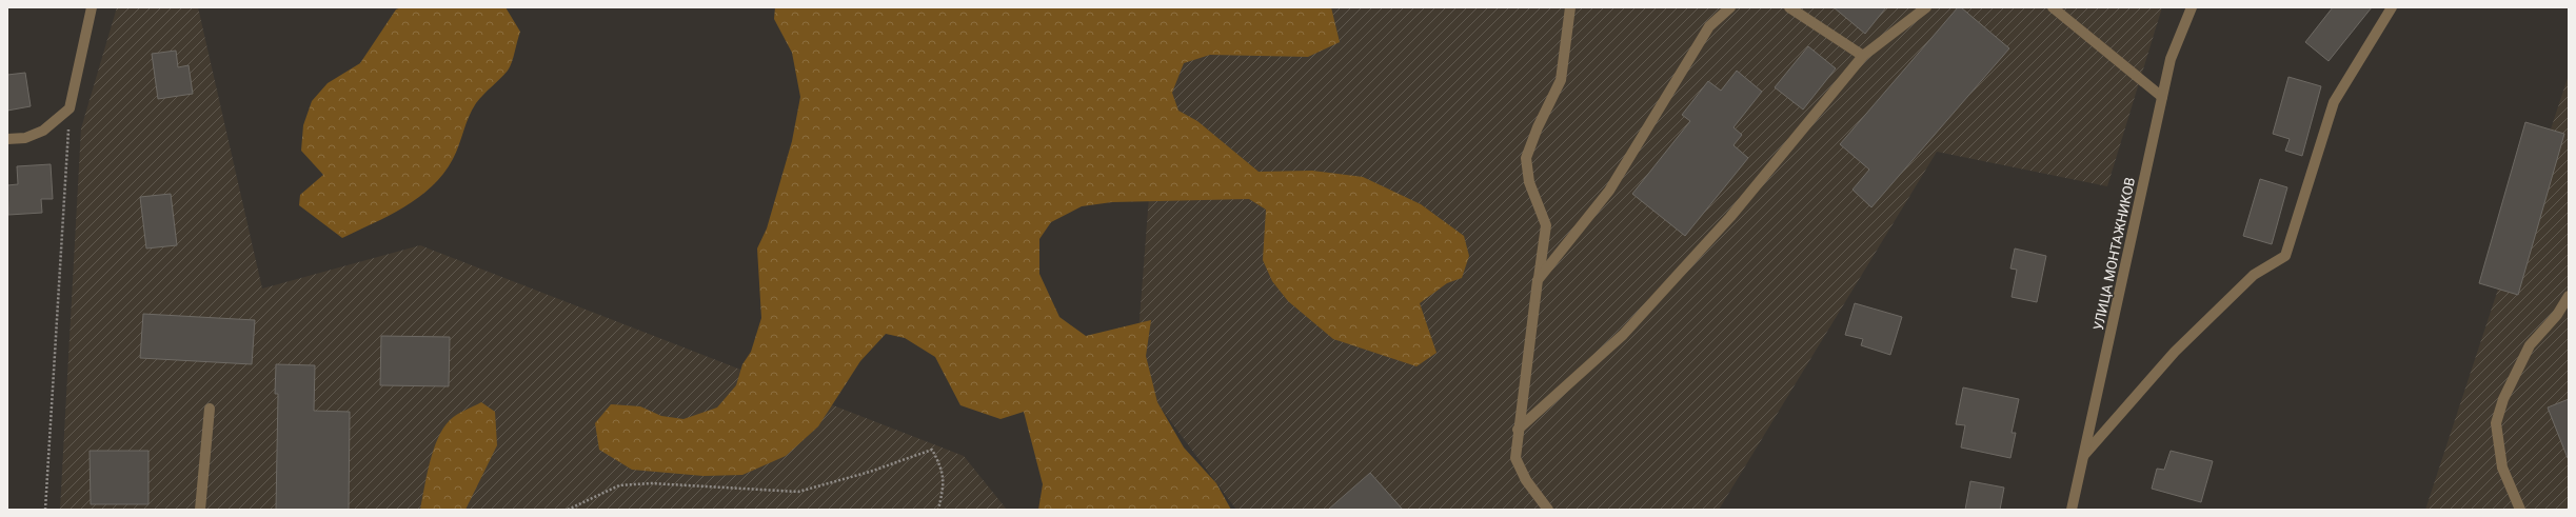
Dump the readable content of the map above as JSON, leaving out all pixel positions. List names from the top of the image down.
{
  "streets": {
    "street": ["УЛИЦА МОНТАЖНИКОВ"]
  }
}
